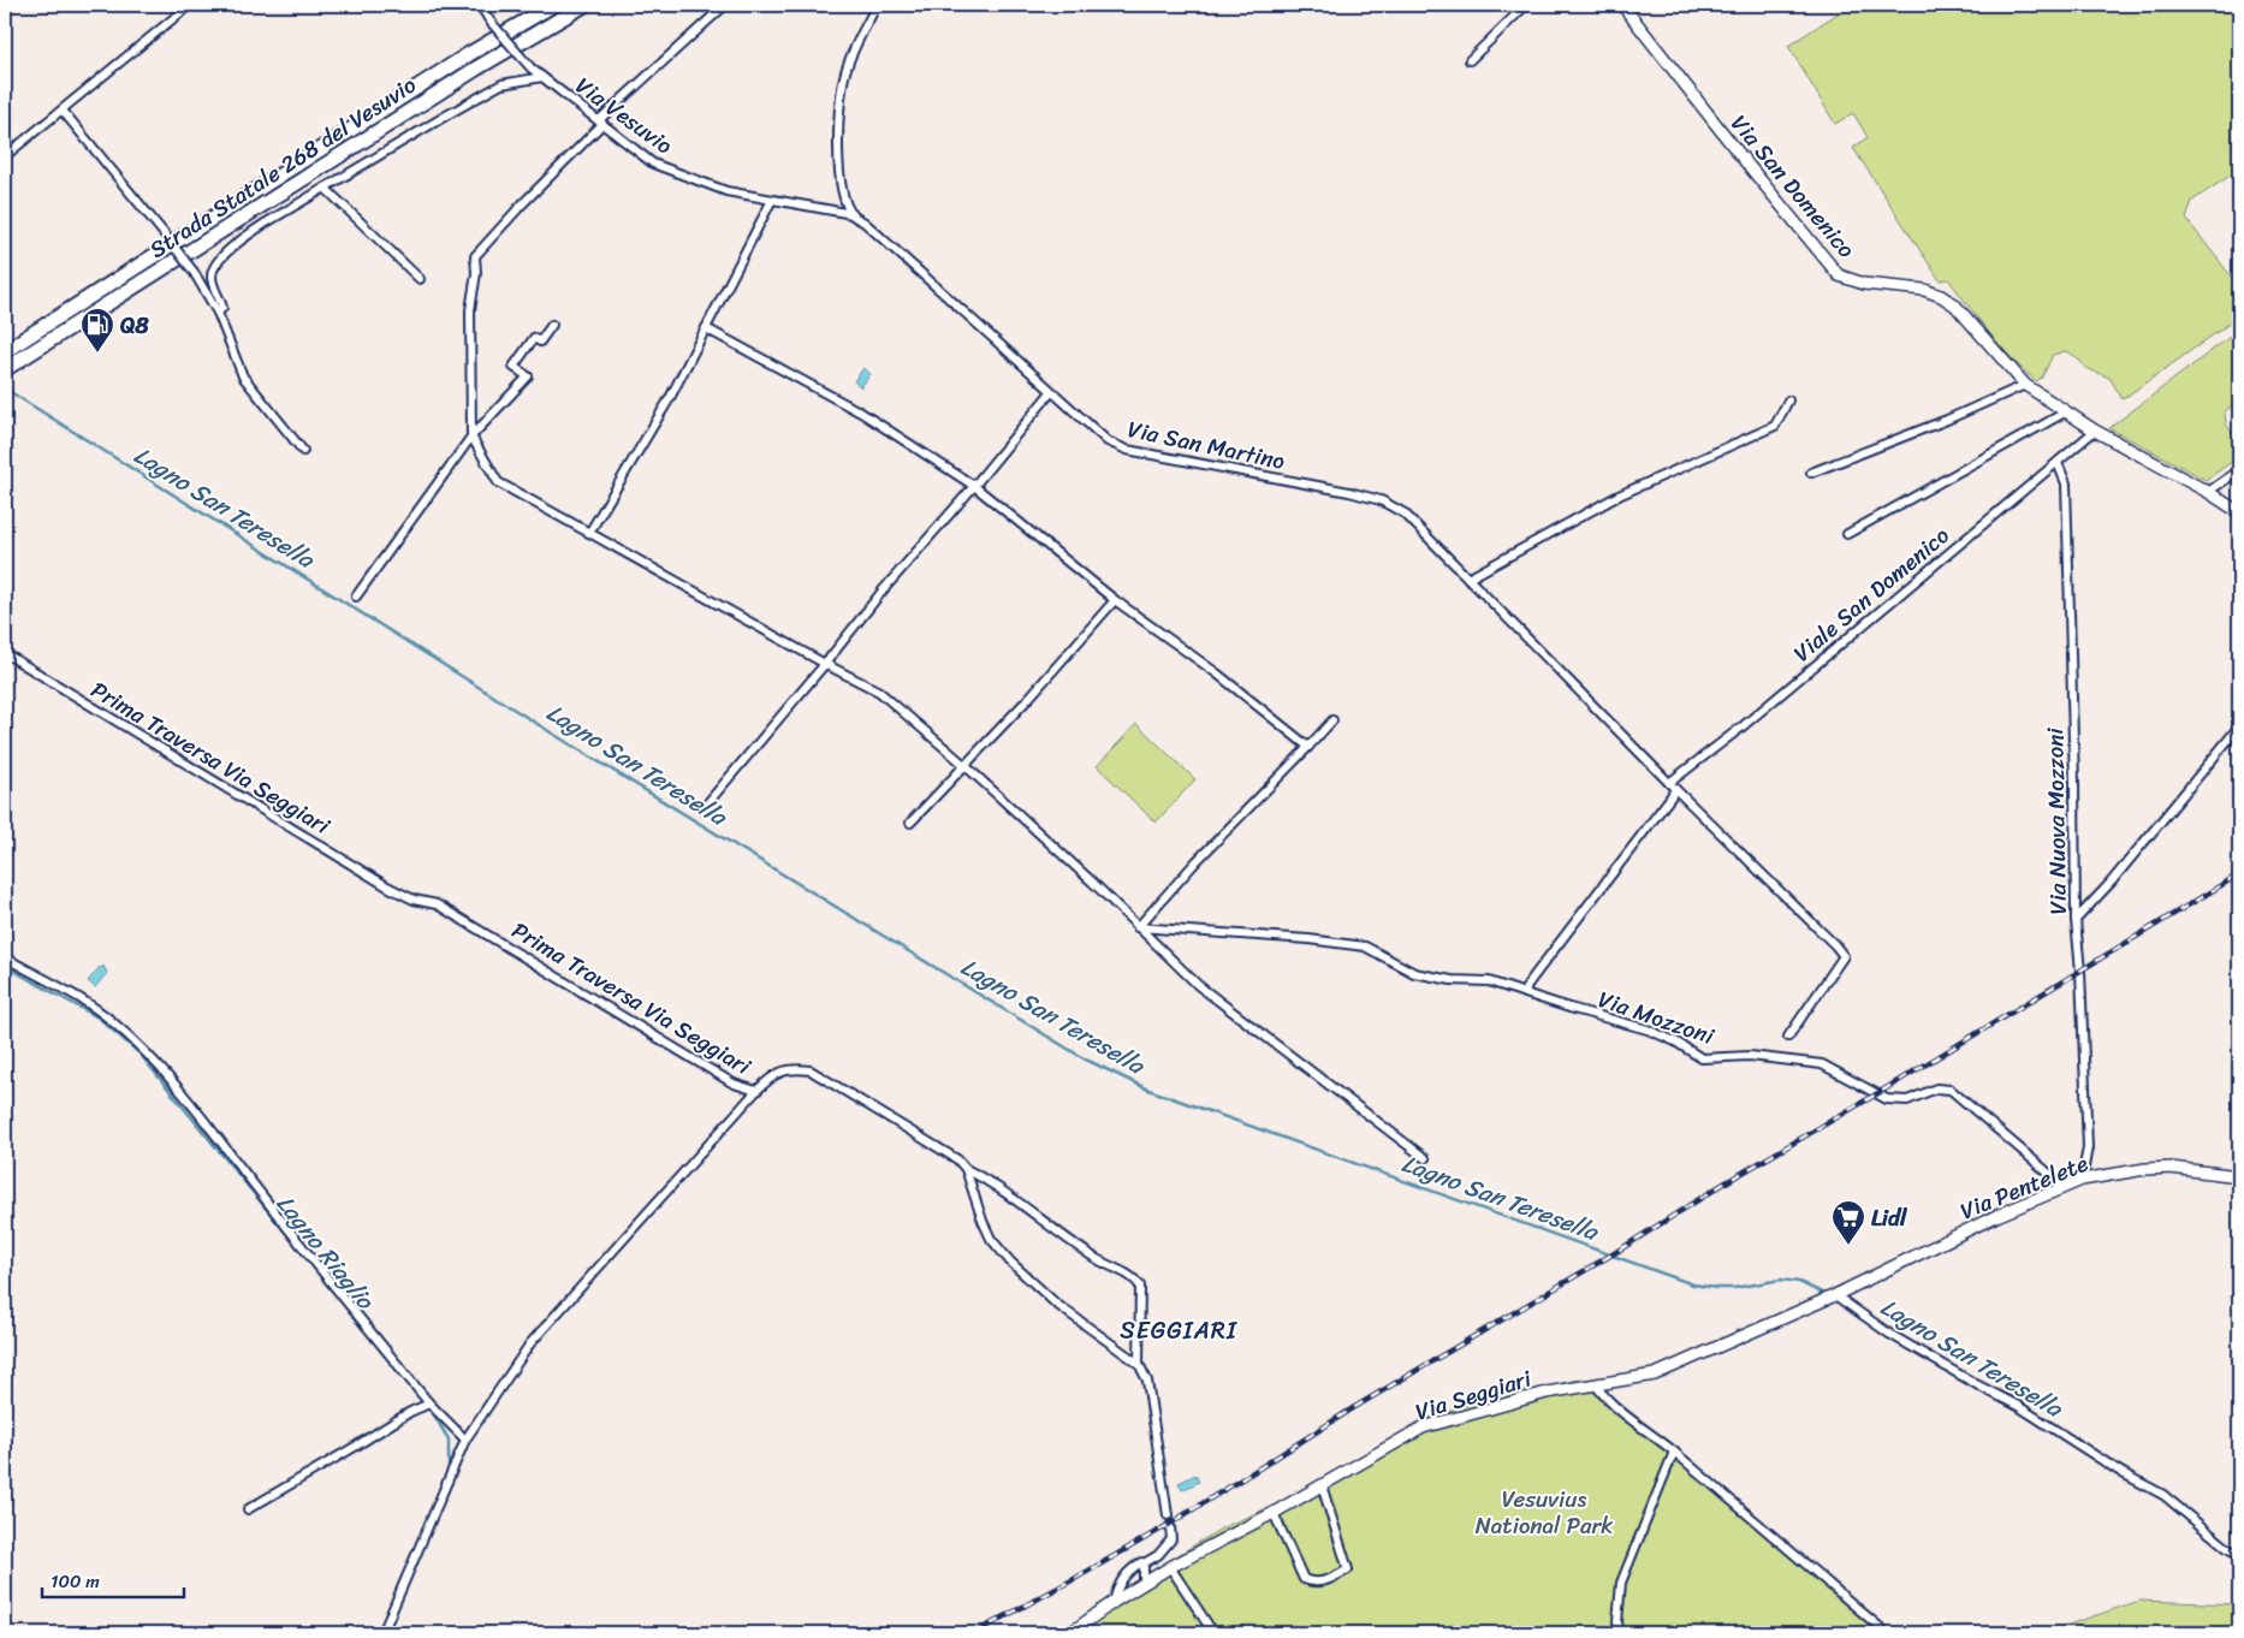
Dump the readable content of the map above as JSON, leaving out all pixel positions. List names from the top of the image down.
{
  "streets": {
    "highway": ["Strada Statale 268 del Vesuvio"],
    "main road": ["Via San Domenico", "Via Pentelete", "Via Seggiari"],
    "street": [
      "Via Vesuvio",
      "Via San Martino",
      "Viale San Domenico",
      "Prima Traversa Via Seggiari",
      "Via Nuova Mozzoni",
      "Via Mozzoni"
    ]
  },
  "crossings": [
    ["Via Vesuvio", "Via San Martino"],
    ["Via San Domenico", "Viale San Domenico"],
    ["Via San Martino", "Viale San Domenico"],
    ["Viale San Domenico", "Via Nuova Mozzoni"],
    ["Via Nuova Mozzoni", "Via Pentelete"],
    ["Via Mozzoni", "Via Pentelete"],
    ["Via Pentelete", "Via Seggiari"]
  ],
  "districts": ["SEGGIARI"],
  "water": ["Lagno San Teresella", "Lagno Riaglio"],
  "parks": ["Vesuvius National Park"],
  "places": {
    "fuel station": ["Q8"],
    "supermarket": ["Lidl"]
  },
  "scale_bar": "100 m"
}
